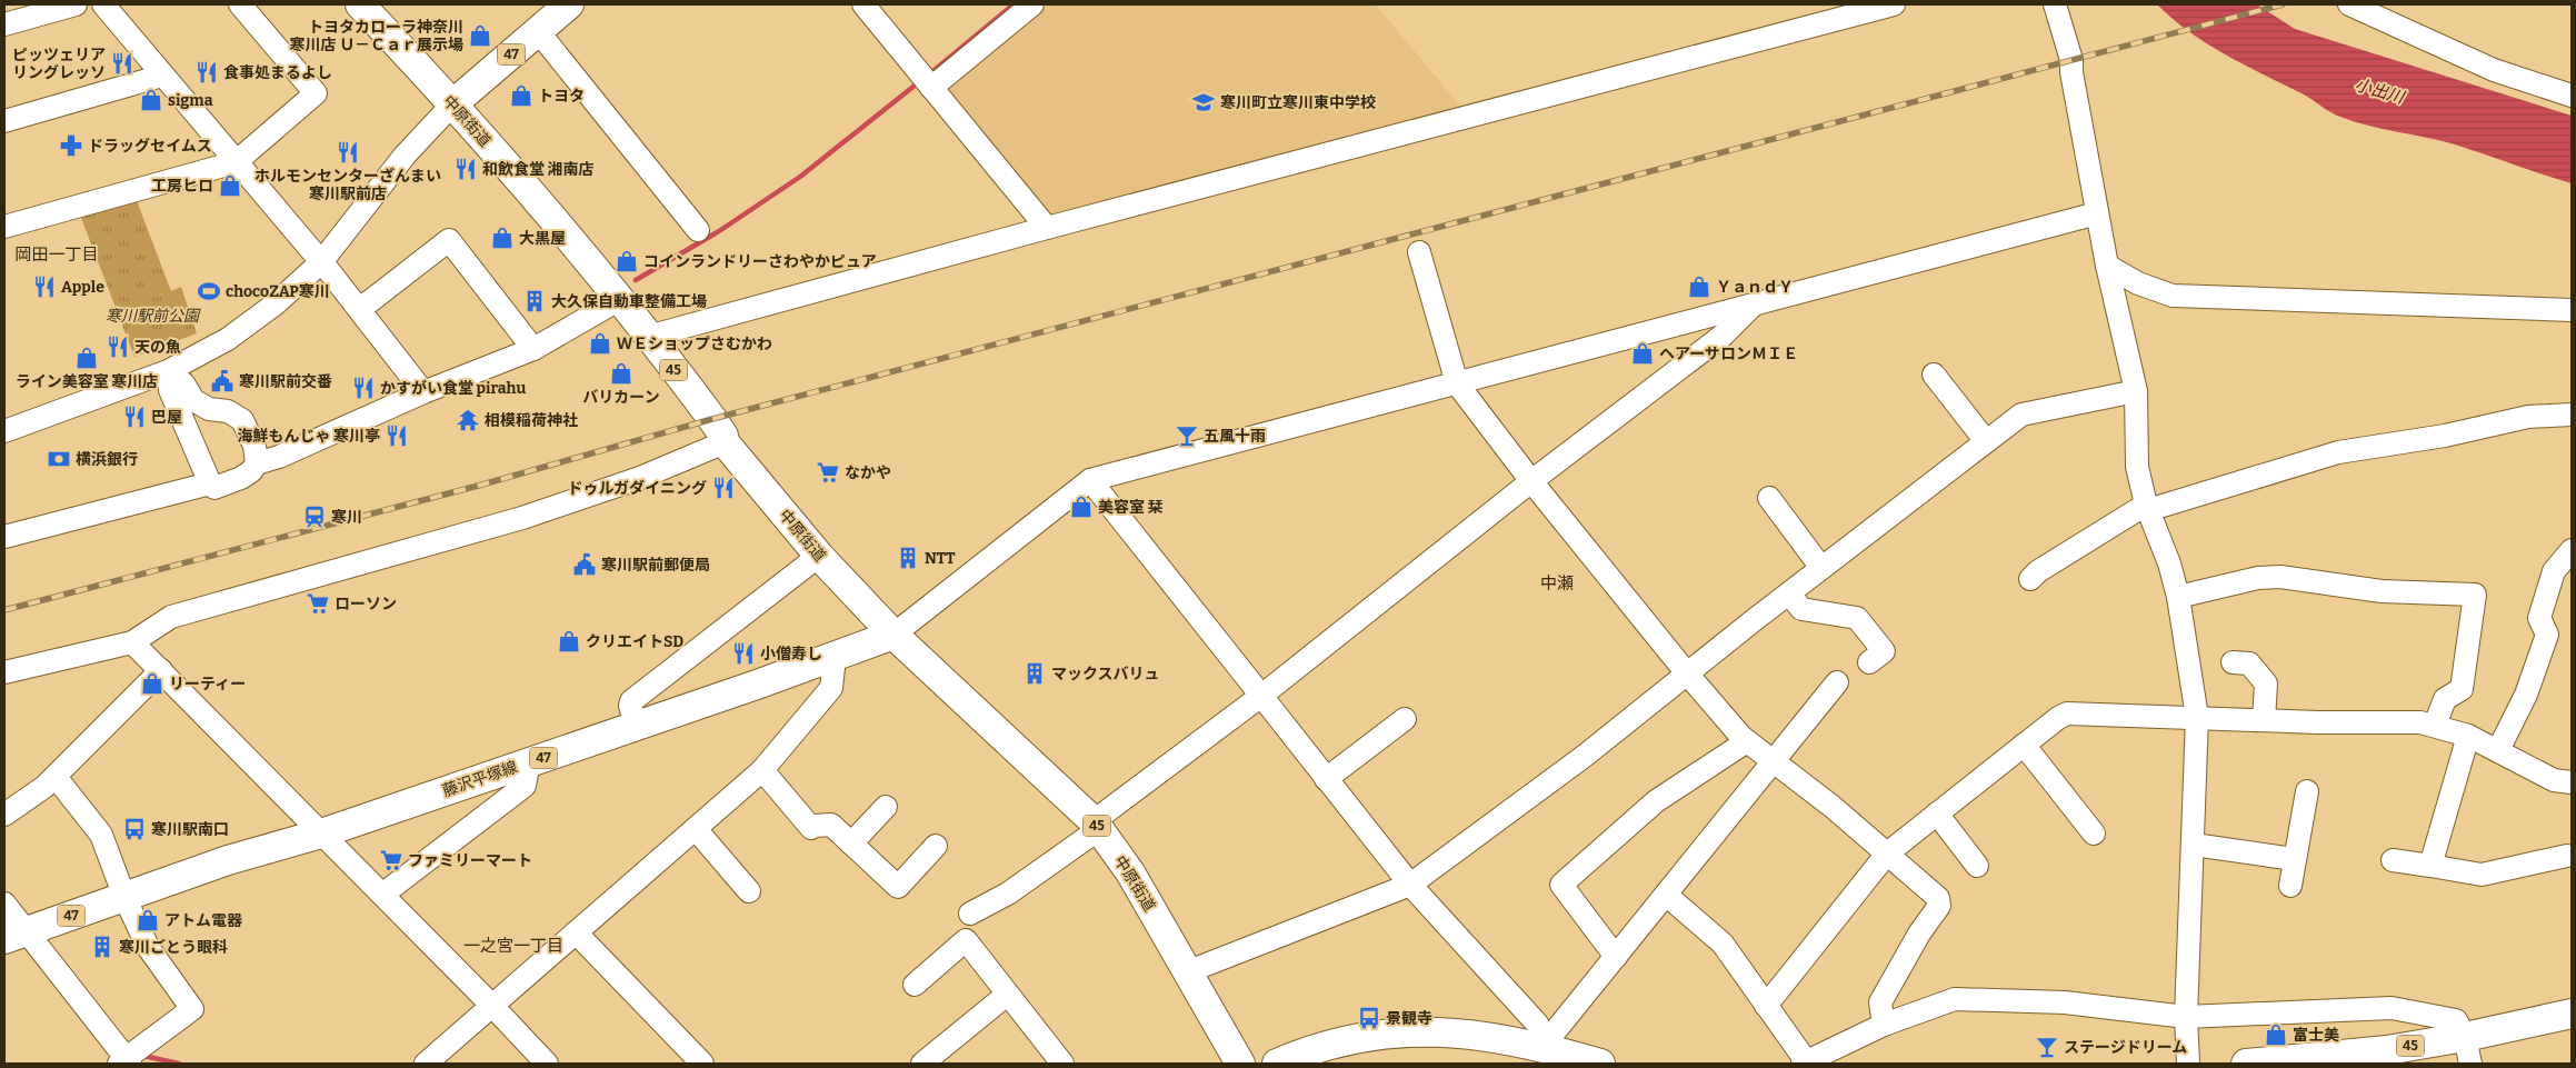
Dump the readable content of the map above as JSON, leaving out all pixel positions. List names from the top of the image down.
{
  "streets": {
    "main road": [
      "47",
      "中原街道",
      "45",
      "藤沢平塚線"
    ]
  },
  "crossings": [
    ["47", "中原街道"],
    ["47", "藤沢平塚線"],
    ["中原街道", "藤沢平塚線"]
  ],
  "districts": ["岡田一丁目", "中瀬", "一之宮一丁目"],
  "water": ["小出川"],
  "parks": ["寒川駅前公園"],
  "places": {
    "shop": [
      "トヨタカローラ神奈川 寒川店 Ｕ－Ｃａｒ展示場",
      "トヨタ",
      "sigma",
      "工房ヒロ",
      "大黒屋",
      "コインランドリーさわやかピュア",
      "ＹａｎｄＹ",
      "ＷＥショップさむかわ",
      "ヘアーサロンＭＩＥ",
      "ライン美容室 寒川店",
      "バリカーン",
      "美容室 栞",
      "クリエイトSD",
      "リーティー",
      "アトム電器",
      "富士美"
    ],
    "restaurant": [
      "ピッツェリア リングレッソ",
      "食事処まるよし",
      "ホルモンセンターざんまい 寒川駅前店",
      "和飲食堂 湘南店",
      "Apple",
      "天の魚",
      "かすがい食堂 pirahu",
      "巴屋",
      "海鮮もんじゃ 寒川亭",
      "ドゥルガダイニング",
      "小僧寿し"
    ],
    "school or university": ["寒川町立寒川東中学校"],
    "pharmacy": ["ドラッグセイムス"],
    "sports": ["chocoZAP寒川"],
    "building": [
      "大久保自動車整備工場",
      "NTT",
      "マックスバリュ",
      "寒川ごとう眼科"
    ],
    "public building": ["寒川駅前交番", "寒川駅前郵便局"],
    "temple": ["相模稲荷神社"],
    "bar": ["五風十雨", "ステージドリーム"],
    "bank": ["横浜銀行"],
    "supermarket": ["なかや", "ローソン", "ファミリーマート"],
    "station": ["寒川"],
    "bus stop": ["寒川駅南口", "景観寺"]
  }
}
